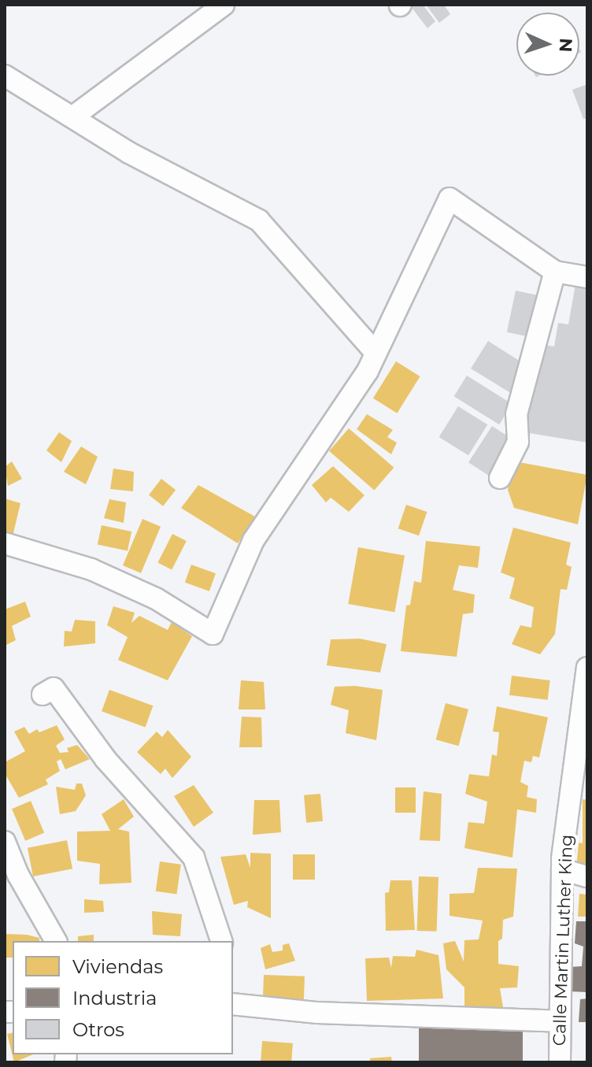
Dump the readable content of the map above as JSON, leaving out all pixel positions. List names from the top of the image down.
{
  "streets": {
    "street": ["Calle Martin Luther King"]
  },
  "legend": ["Viviendas", "Industria", "Otros"],
  "north": "right"
}
